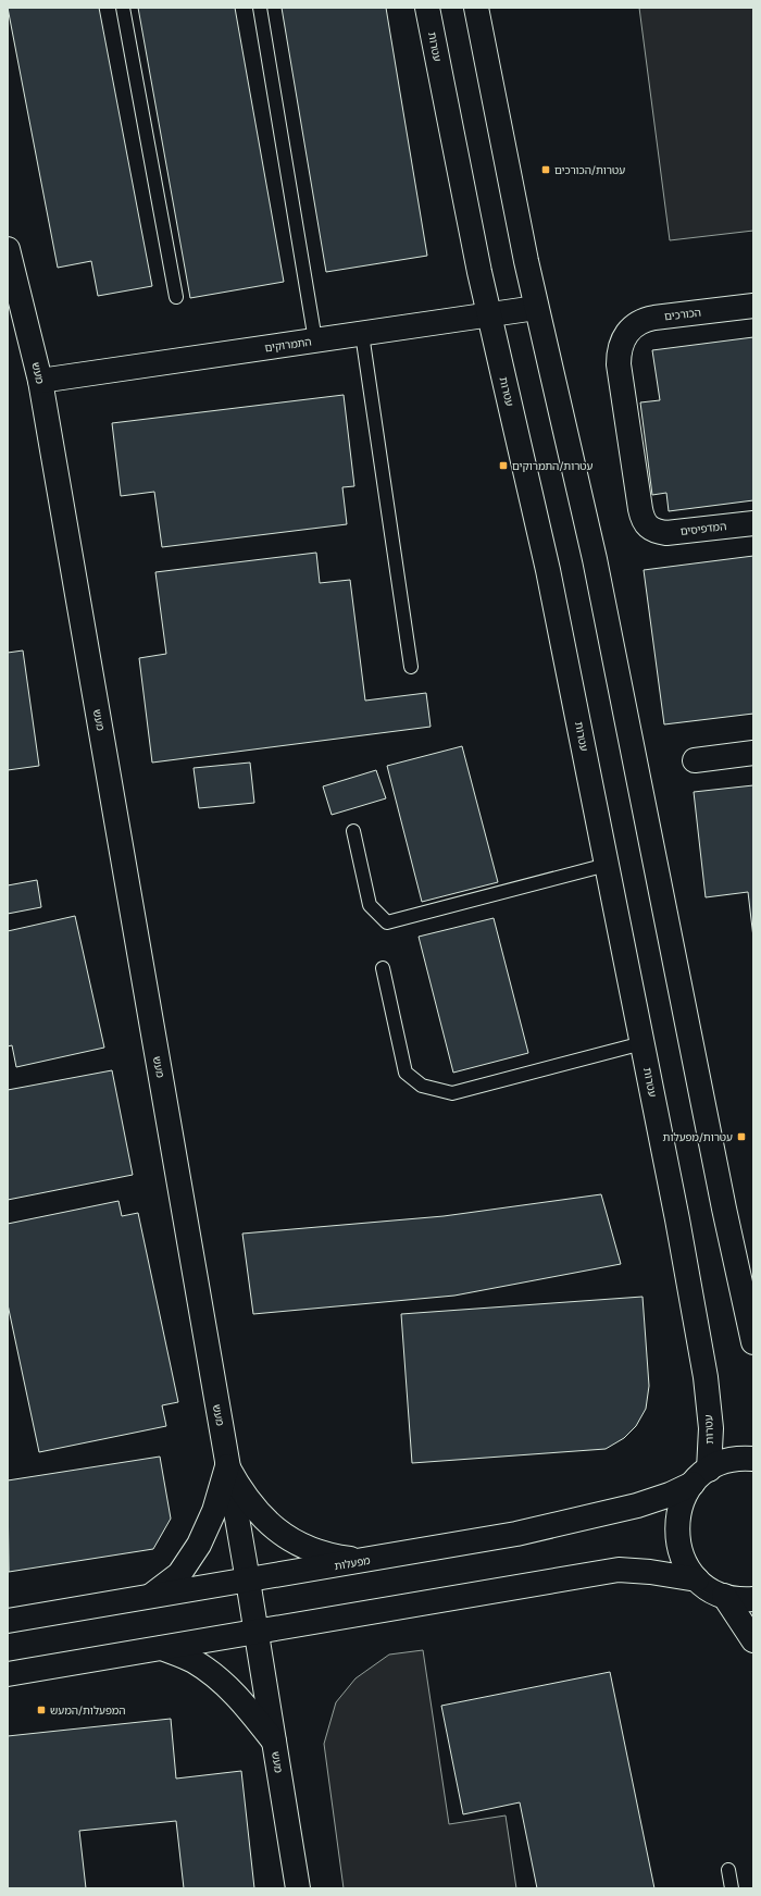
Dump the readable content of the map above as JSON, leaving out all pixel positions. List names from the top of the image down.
{
  "streets": {
    "street": [
      "עטרות",
      "הכורכים",
      "התמרוקים",
      "מעש",
      "המדפיסים",
      "מפעלות"
    ]
  },
  "crossings": [
    ["עטרות", "התמרוקים"],
    ["עטרות", "מפעלות"],
    ["הכורכים", "המדפיסים"],
    ["התמרוקים", "מעש"],
    ["מעש", "מפעלות"]
  ],
  "places": {
    "transit": [
      "עטרות/הכורכים",
      "עטרות/התמרוקים",
      "עטרות/מפעלות",
      "המפעלות/המעש"
    ]
  }
}
